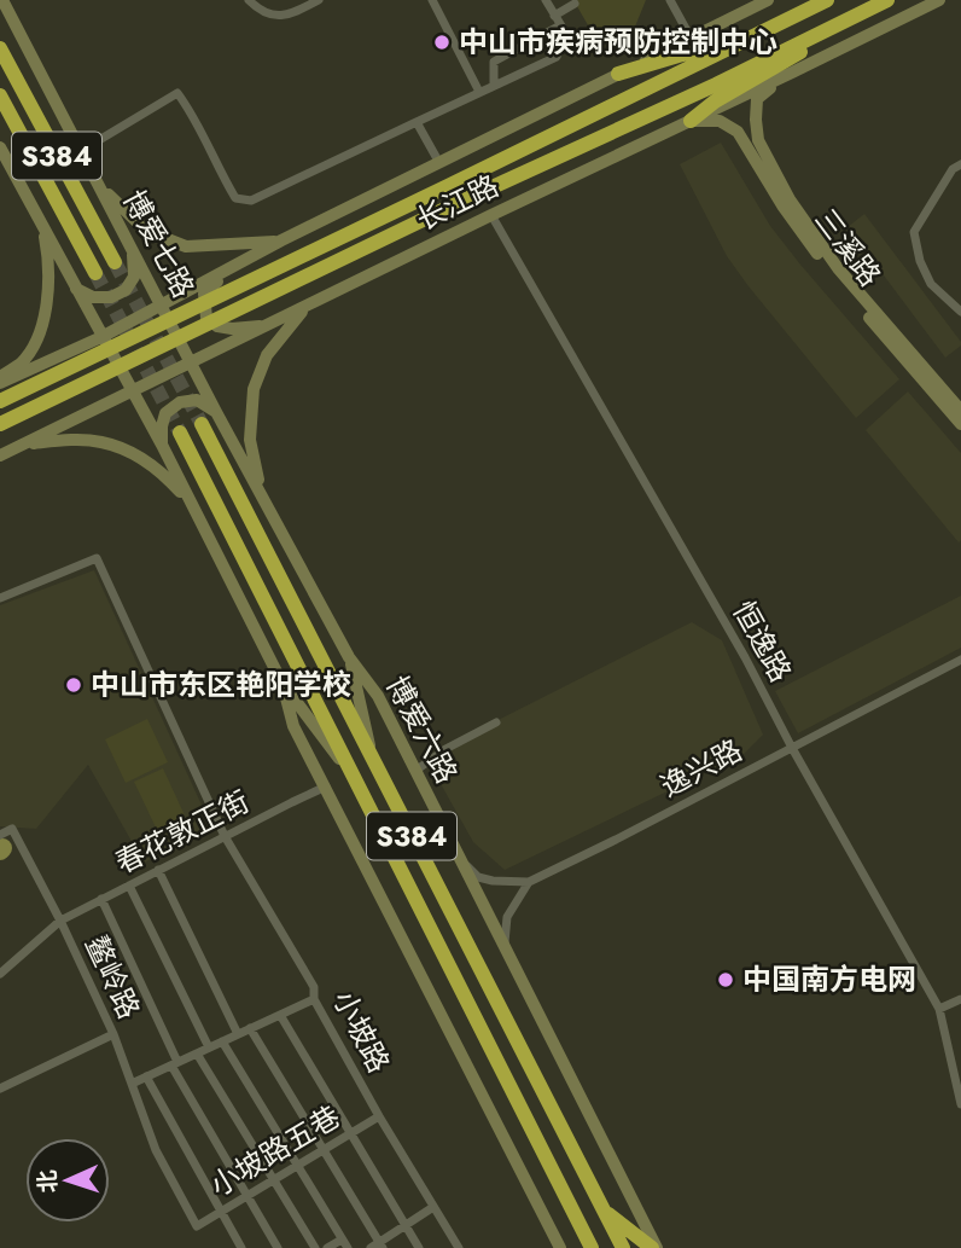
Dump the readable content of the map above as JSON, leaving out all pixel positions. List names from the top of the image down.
{
  "streets": {
    "highway": [
      "S384",
      "长江路",
      "博爱七路",
      "博爱六路"
    ],
    "main road": ["三溪路"],
    "street": [
      "恒逸路",
      "逸兴路",
      "春花敦正街",
      "鳌岭路",
      "小坡路",
      "小坡路五巷"
    ]
  },
  "crossings": [
    ["长江路", "博爱七路"],
    ["长江路", "三溪路"],
    ["长江路", "恒逸路"],
    ["长江路", "博爱六路"],
    ["博爱七路", "博爱六路"],
    ["恒逸路", "逸兴路"],
    ["博爱六路", "逸兴路"],
    ["春花敦正街", "鳌岭路"],
    ["春花敦正街", "小坡路"],
    ["鳌岭路", "小坡路五巷"],
    ["小坡路", "小坡路五巷"]
  ],
  "places": ["中山市疾病预防控制中心", "中山市东区艳阳学校", "中国南方电网"],
  "north": "left"
}
